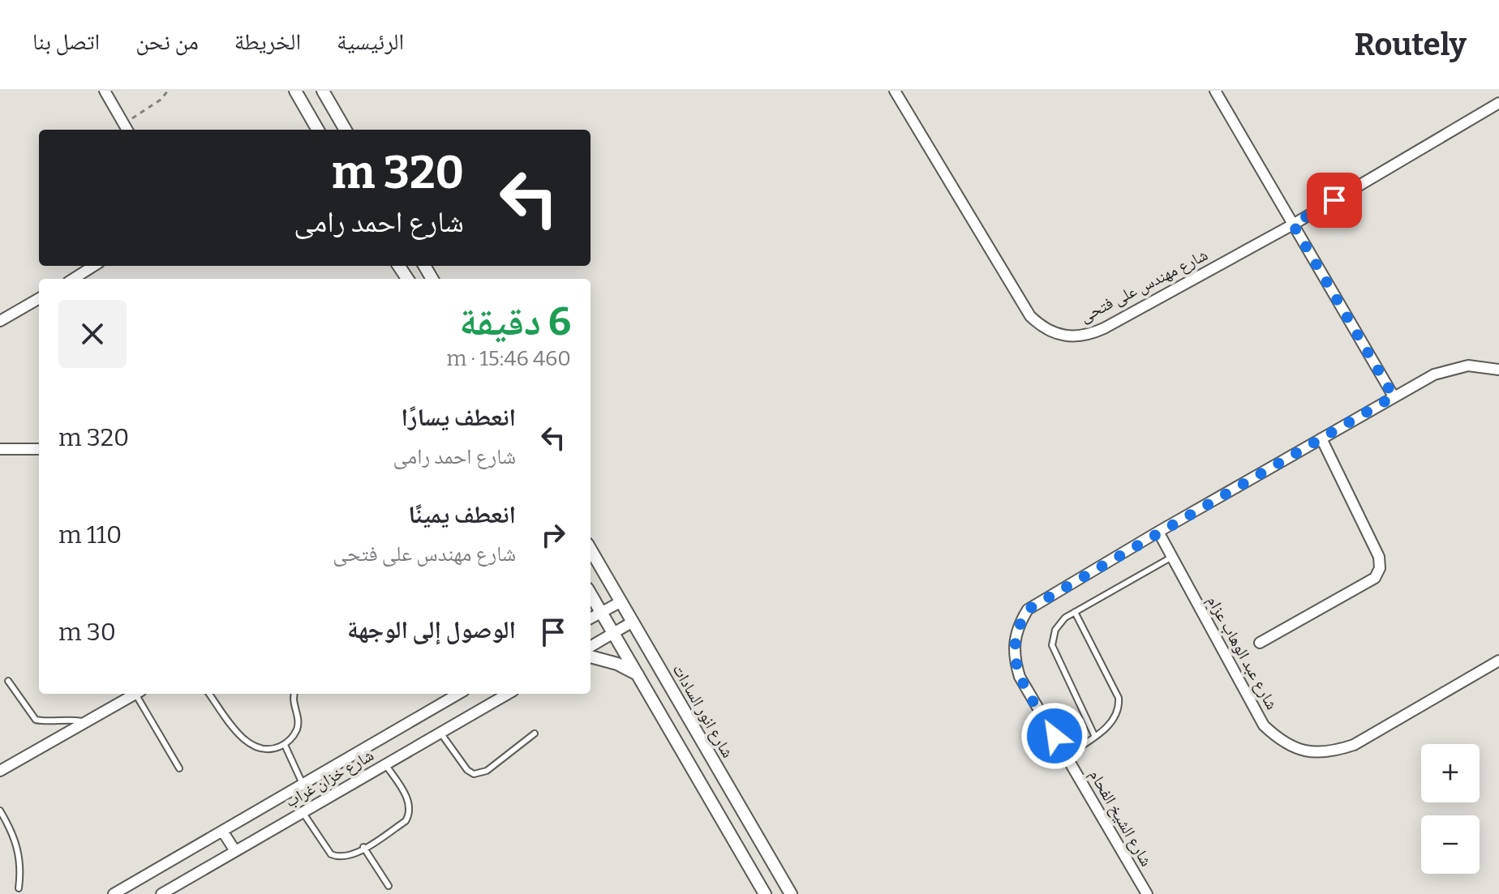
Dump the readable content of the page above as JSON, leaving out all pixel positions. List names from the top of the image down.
{
  "streets": {
    "street": [
      "شارع مهندس على فتحى",
      "شارع عبد الوهاب عزام",
      "شارع انور السادات",
      "شارع خزان غراب",
      "شارع الشيخ الفحام"
    ]
  },
  "crossings": [
    ["شارع عبد الوهاب عزام", "شارع الشيخ الفحام"]
  ],
  "page": {
    "header": "Routely",
    "nav": [
      "الرئيسية",
      "الخريطة",
      "من نحن",
      "اتصل بنا"
    ],
    "turn": ["320 m", "شارع احمد رامى"],
    "heading": ["6 دقيقة", "460 m · 15:46"],
    "list": [
      {
        "name": "انعطف يسارًا",
        "note": "شارع احمد رامى",
        "value": "320 m"
      },
      {
        "name": "انعطف يمينًا",
        "note": "شارع مهندس على فتحى",
        "value": "110 m"
      },
      {
        "name": "الوصول إلى الوجهة",
        "value": "30 m"
      }
    ],
    "map_buttons": ["+", "−"]
  }
}
